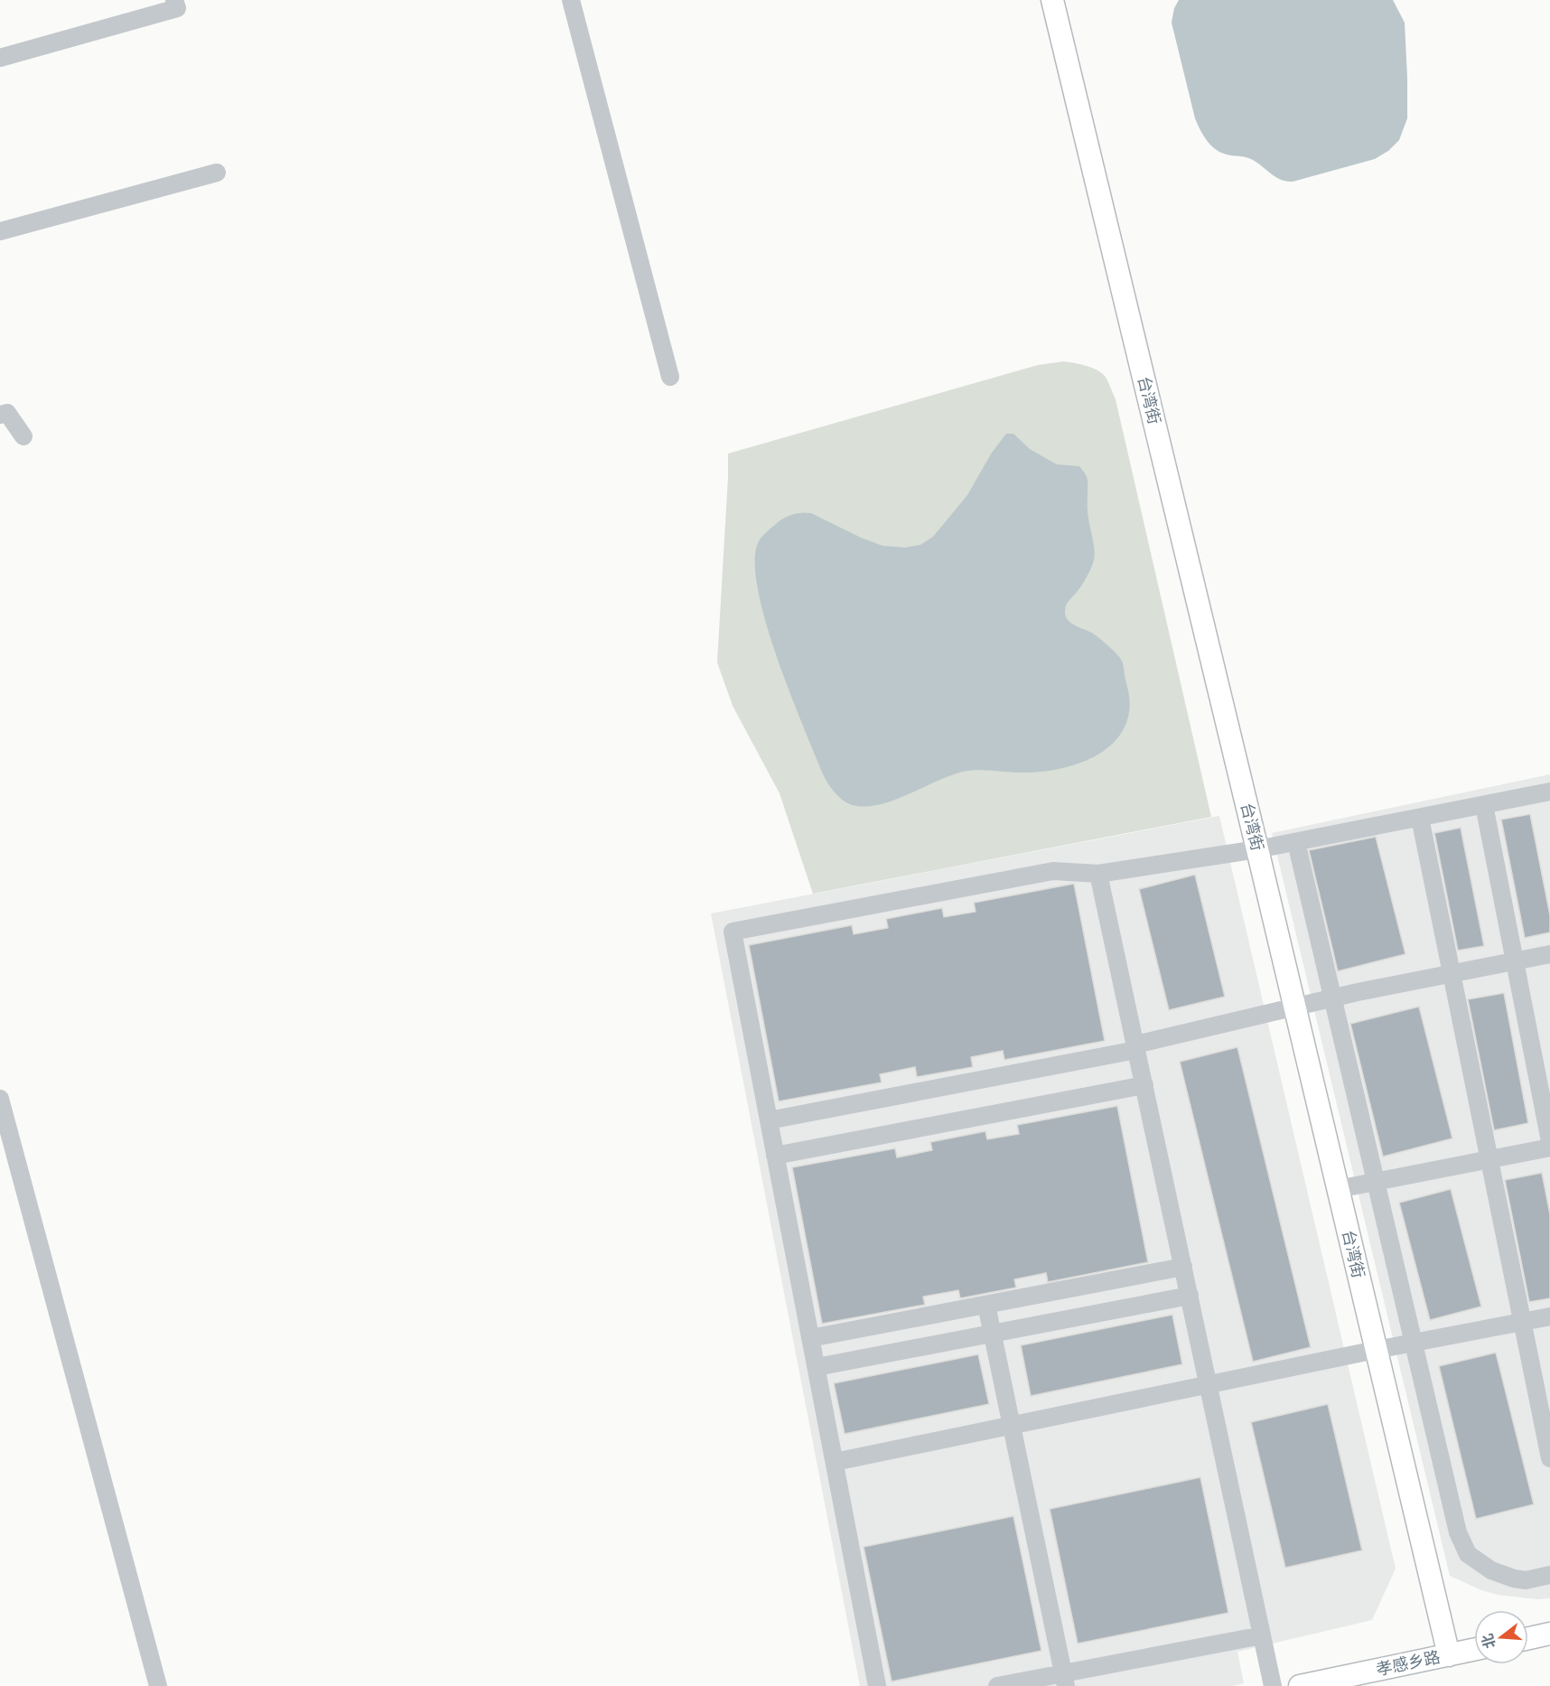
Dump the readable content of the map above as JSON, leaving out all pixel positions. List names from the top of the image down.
{
  "streets": {
    "main road": ["台湾街", "孝感乡路"]
  },
  "crossings": [
    ["台湾街", "孝感乡路"]
  ],
  "north": "left"
}
